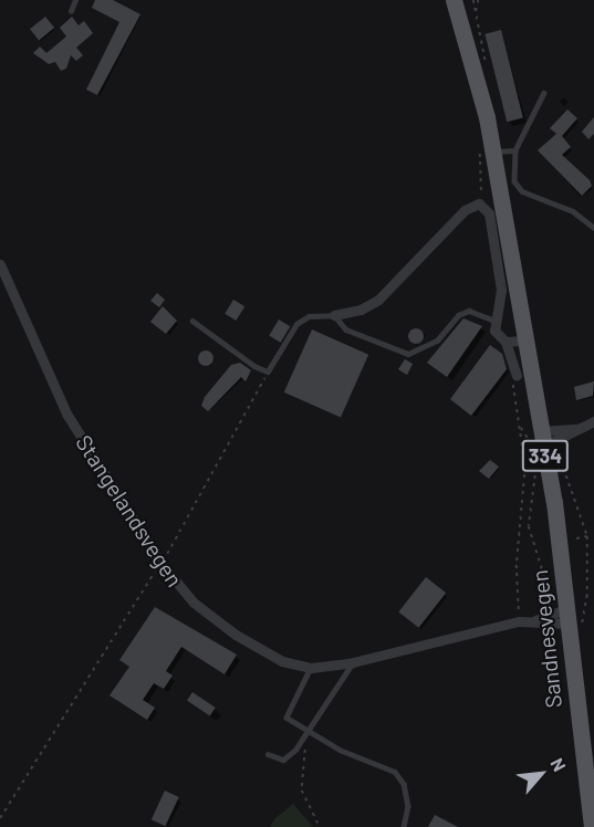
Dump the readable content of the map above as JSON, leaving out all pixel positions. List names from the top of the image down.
{
  "streets": {
    "main road": ["334", "Sandnesvegen"],
    "street": ["Stangelandsvegen"]
  },
  "crossings": [
    ["Stangelandsvegen", "Sandnesvegen"]
  ],
  "north": "top right"
}
